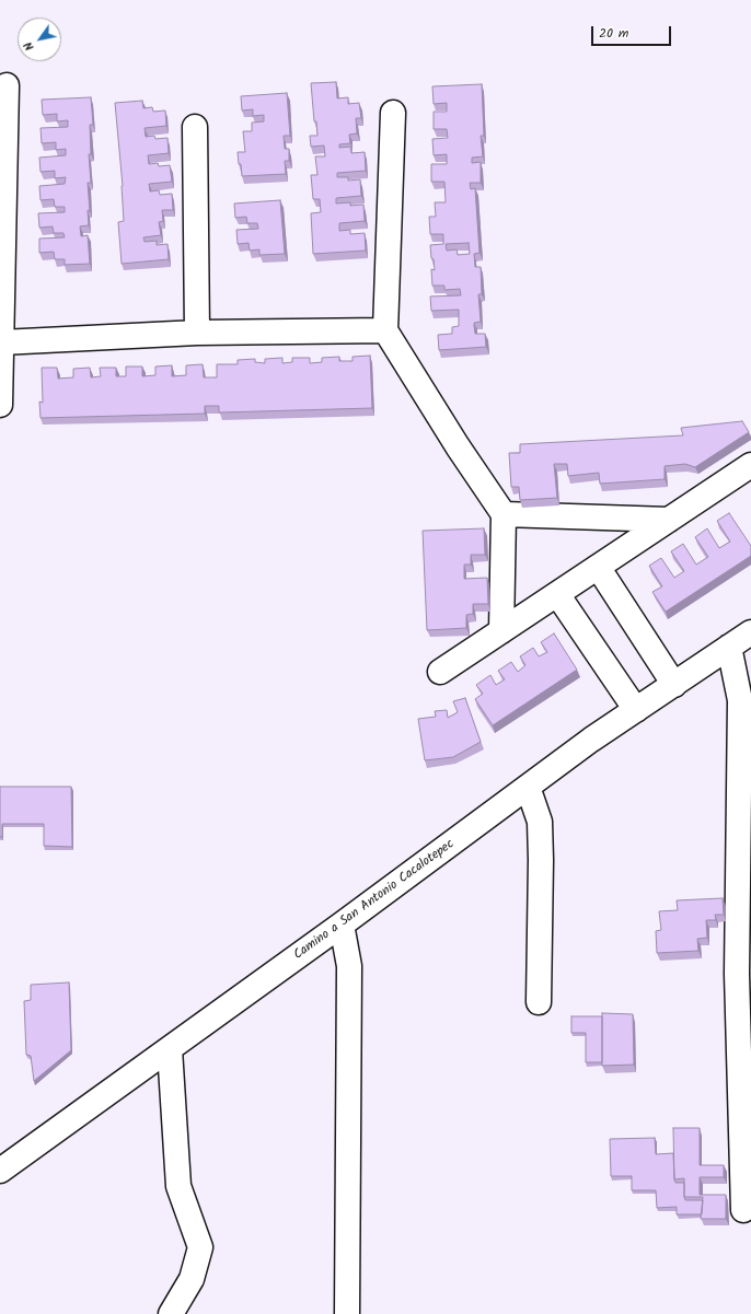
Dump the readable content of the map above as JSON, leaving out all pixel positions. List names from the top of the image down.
{
  "streets": {
    "street": ["Camino a San Antonio Cacalotepec"]
  },
  "scale_bar": "20 m",
  "north": "bottom left"
}
